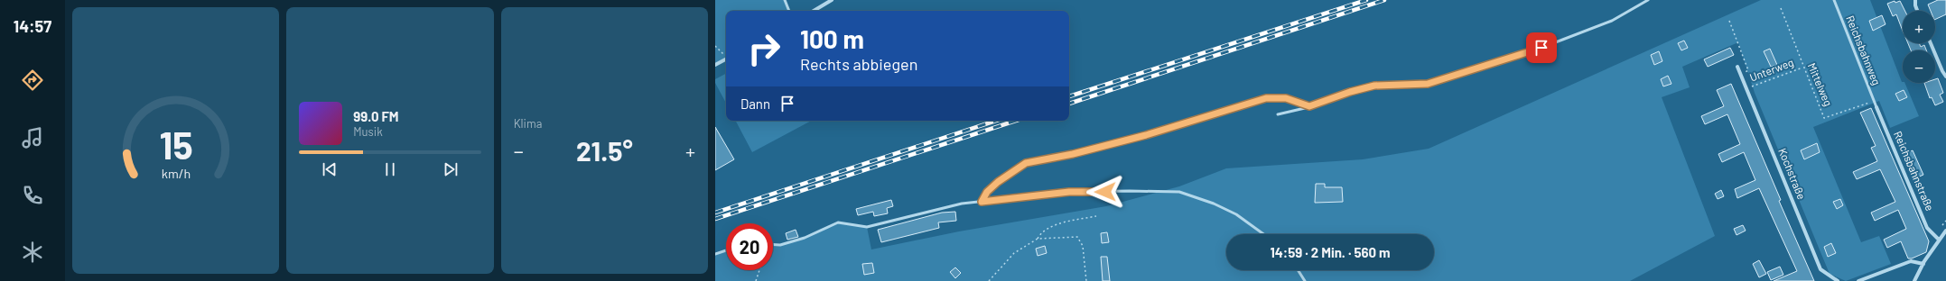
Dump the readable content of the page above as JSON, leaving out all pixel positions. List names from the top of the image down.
{
  "streets": {
    "street": ["Reichsbahnstraße", "Kochstraße"],
    "lane": ["Reichsbahnweg"],
    "path": ["Unterweg", "Mittelweg"]
  },
  "crossings": [
    ["Reichsbahnweg", "Mittelweg"],
    ["Reichsbahnweg", "Reichsbahnstraße"],
    ["Unterweg", "Mittelweg"],
    ["Unterweg", "Kochstraße"]
  ],
  "page": {
    "tabs": "14:57",
    "tile": "Klima",
    "map_buttons": ["+", "−"],
    "turn": ["100 m", "Rechts abbiegen"],
    "then": "Dann",
    "song": ["99.0 FM", "Musik"],
    "heat": ["−", "21.5°", "+"],
    "limit": "20",
    "trip": "14:59 · 2 Min. · 560 m",
    "gauge": ["15", "km/h"]
  }
}
